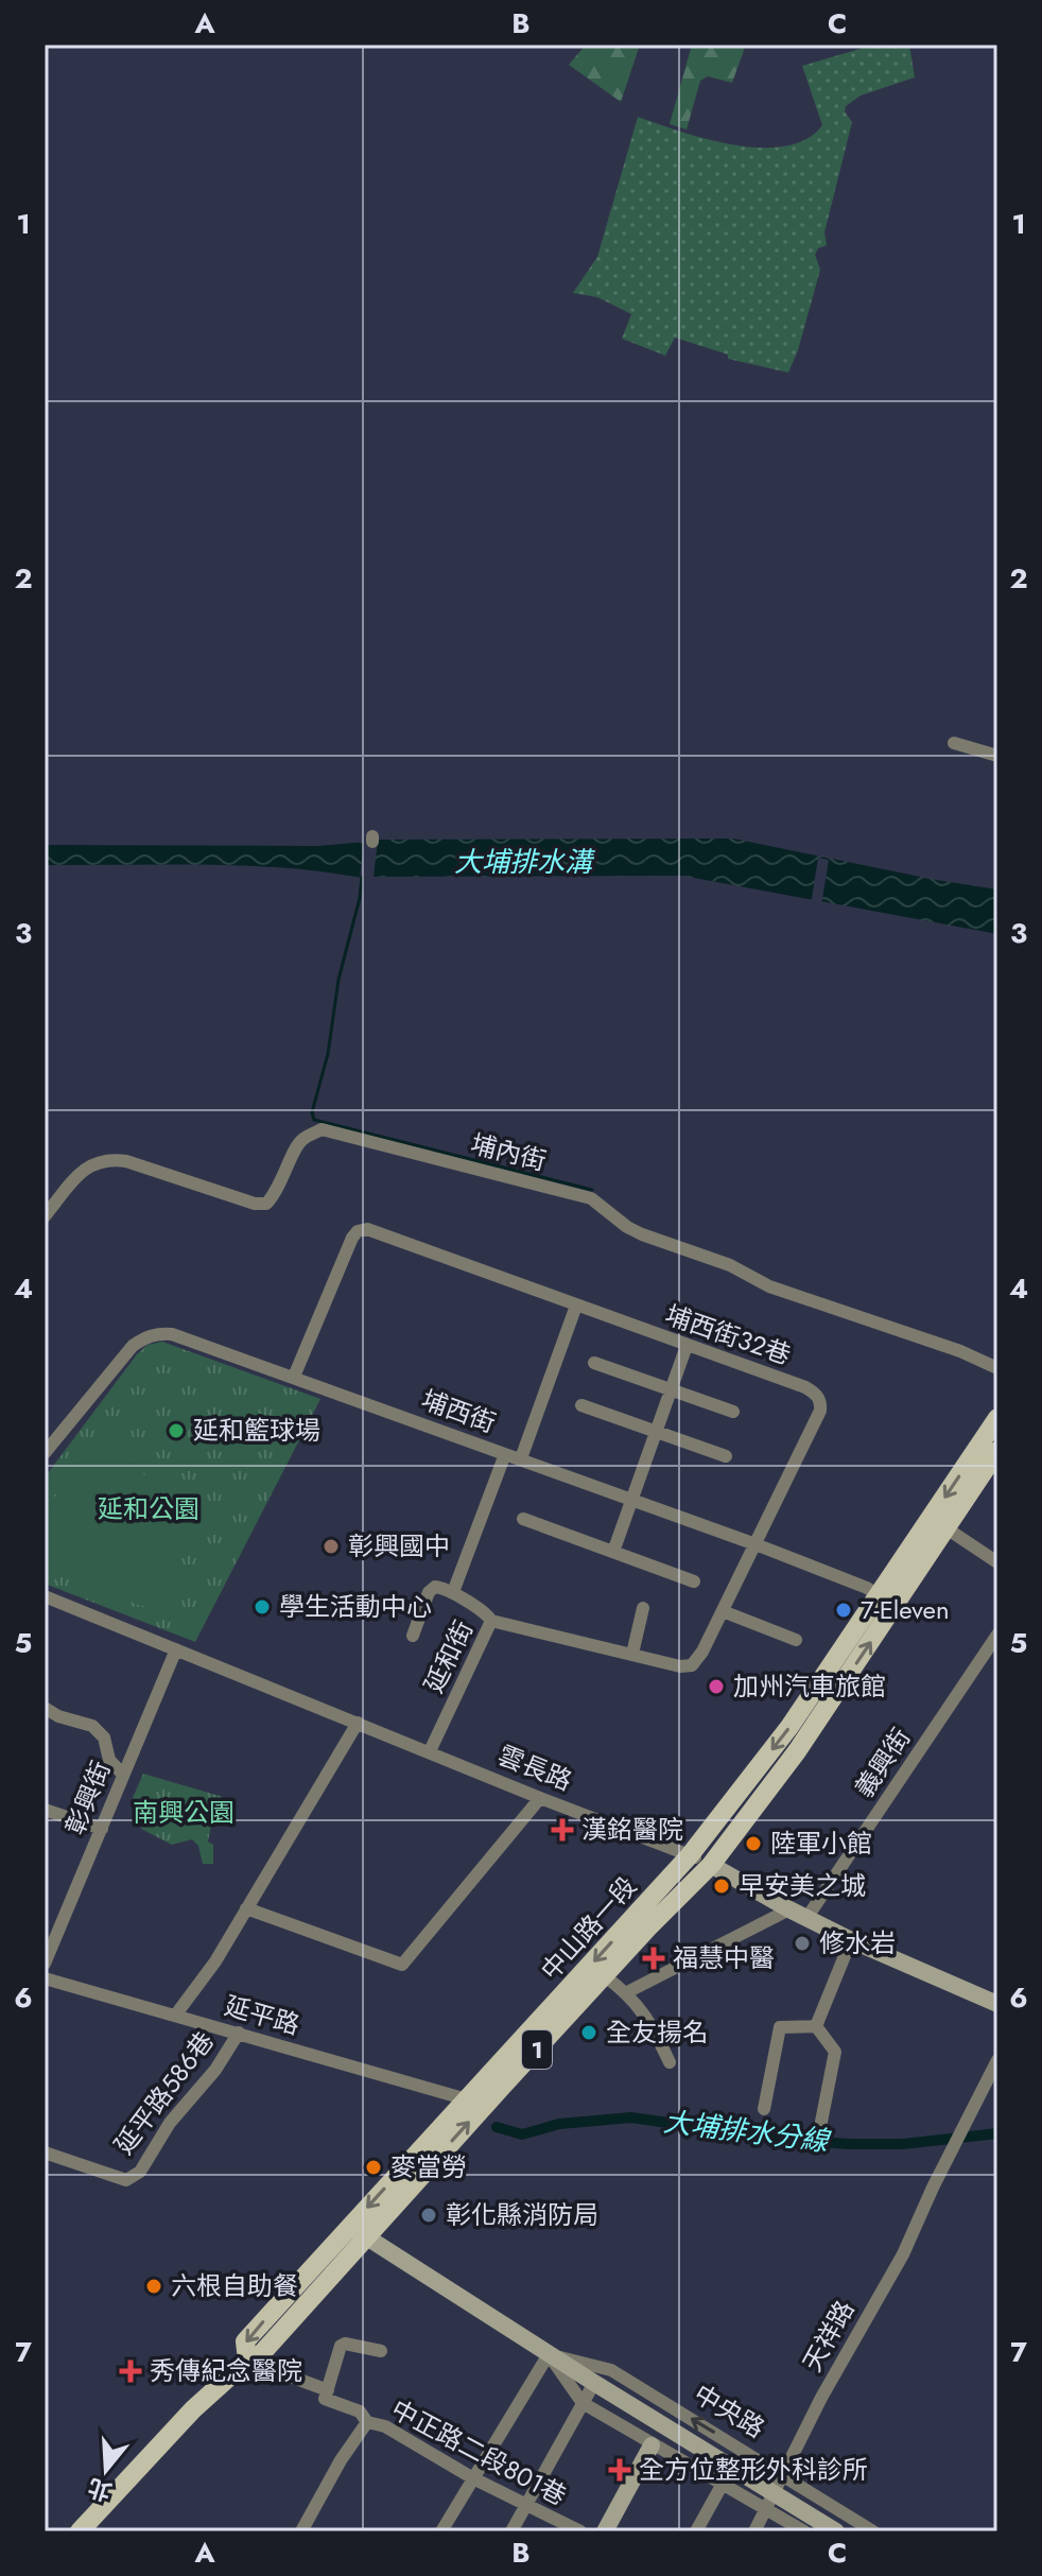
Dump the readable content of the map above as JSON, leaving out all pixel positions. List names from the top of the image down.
{
  "streets": {
    "main road": ["中山路一段", "1"],
    "street": [
      "埔內街",
      "埔西街32巷",
      "埔西街",
      "延和街",
      "義興街",
      "雲長路",
      "彰興街",
      "延平路",
      "延平路586巷",
      "天祥路",
      "中央路",
      "中正路二段801巷"
    ]
  },
  "crossings": [
    ["埔西街32巷", "埔西街"],
    ["埔西街32巷", "延和街"],
    ["埔西街", "延和街"],
    ["埔西街", "中山路一段"],
    ["延和街", "雲長路"],
    ["義興街", "雲長路"],
    ["雲長路", "彰興街"],
    ["雲長路", "中山路一段"],
    ["中山路一段", "延平路"],
    ["中山路一段", "中央路"],
    ["延平路", "延平路586巷"],
    ["天祥路", "中央路"]
  ],
  "water": ["大埔排水溝", "大埔排水分線"],
  "parks": ["延和公園", "南興公園"],
  "places": {
    "other": [
      "延和籃球場",
      "彰興國中",
      "學生活動中心",
      "7-Eleven",
      "加州汽車旅館",
      "陸軍小館",
      "早安美之城",
      "修水岩",
      "全友揚名",
      "麥當勞",
      "彰化縣消防局",
      "六根自助餐"
    ],
    "health": [
      "漢銘醫院",
      "福慧中醫",
      "秀傳紀念醫院",
      "全方位整形外科診所"
    ]
  },
  "north": "bottom",
  "grid": {
    "columns": ["A", "B", "C"],
    "rows": [
      "1",
      "2",
      "3",
      "4",
      "5",
      "6",
      "7"
    ]
  }
}
